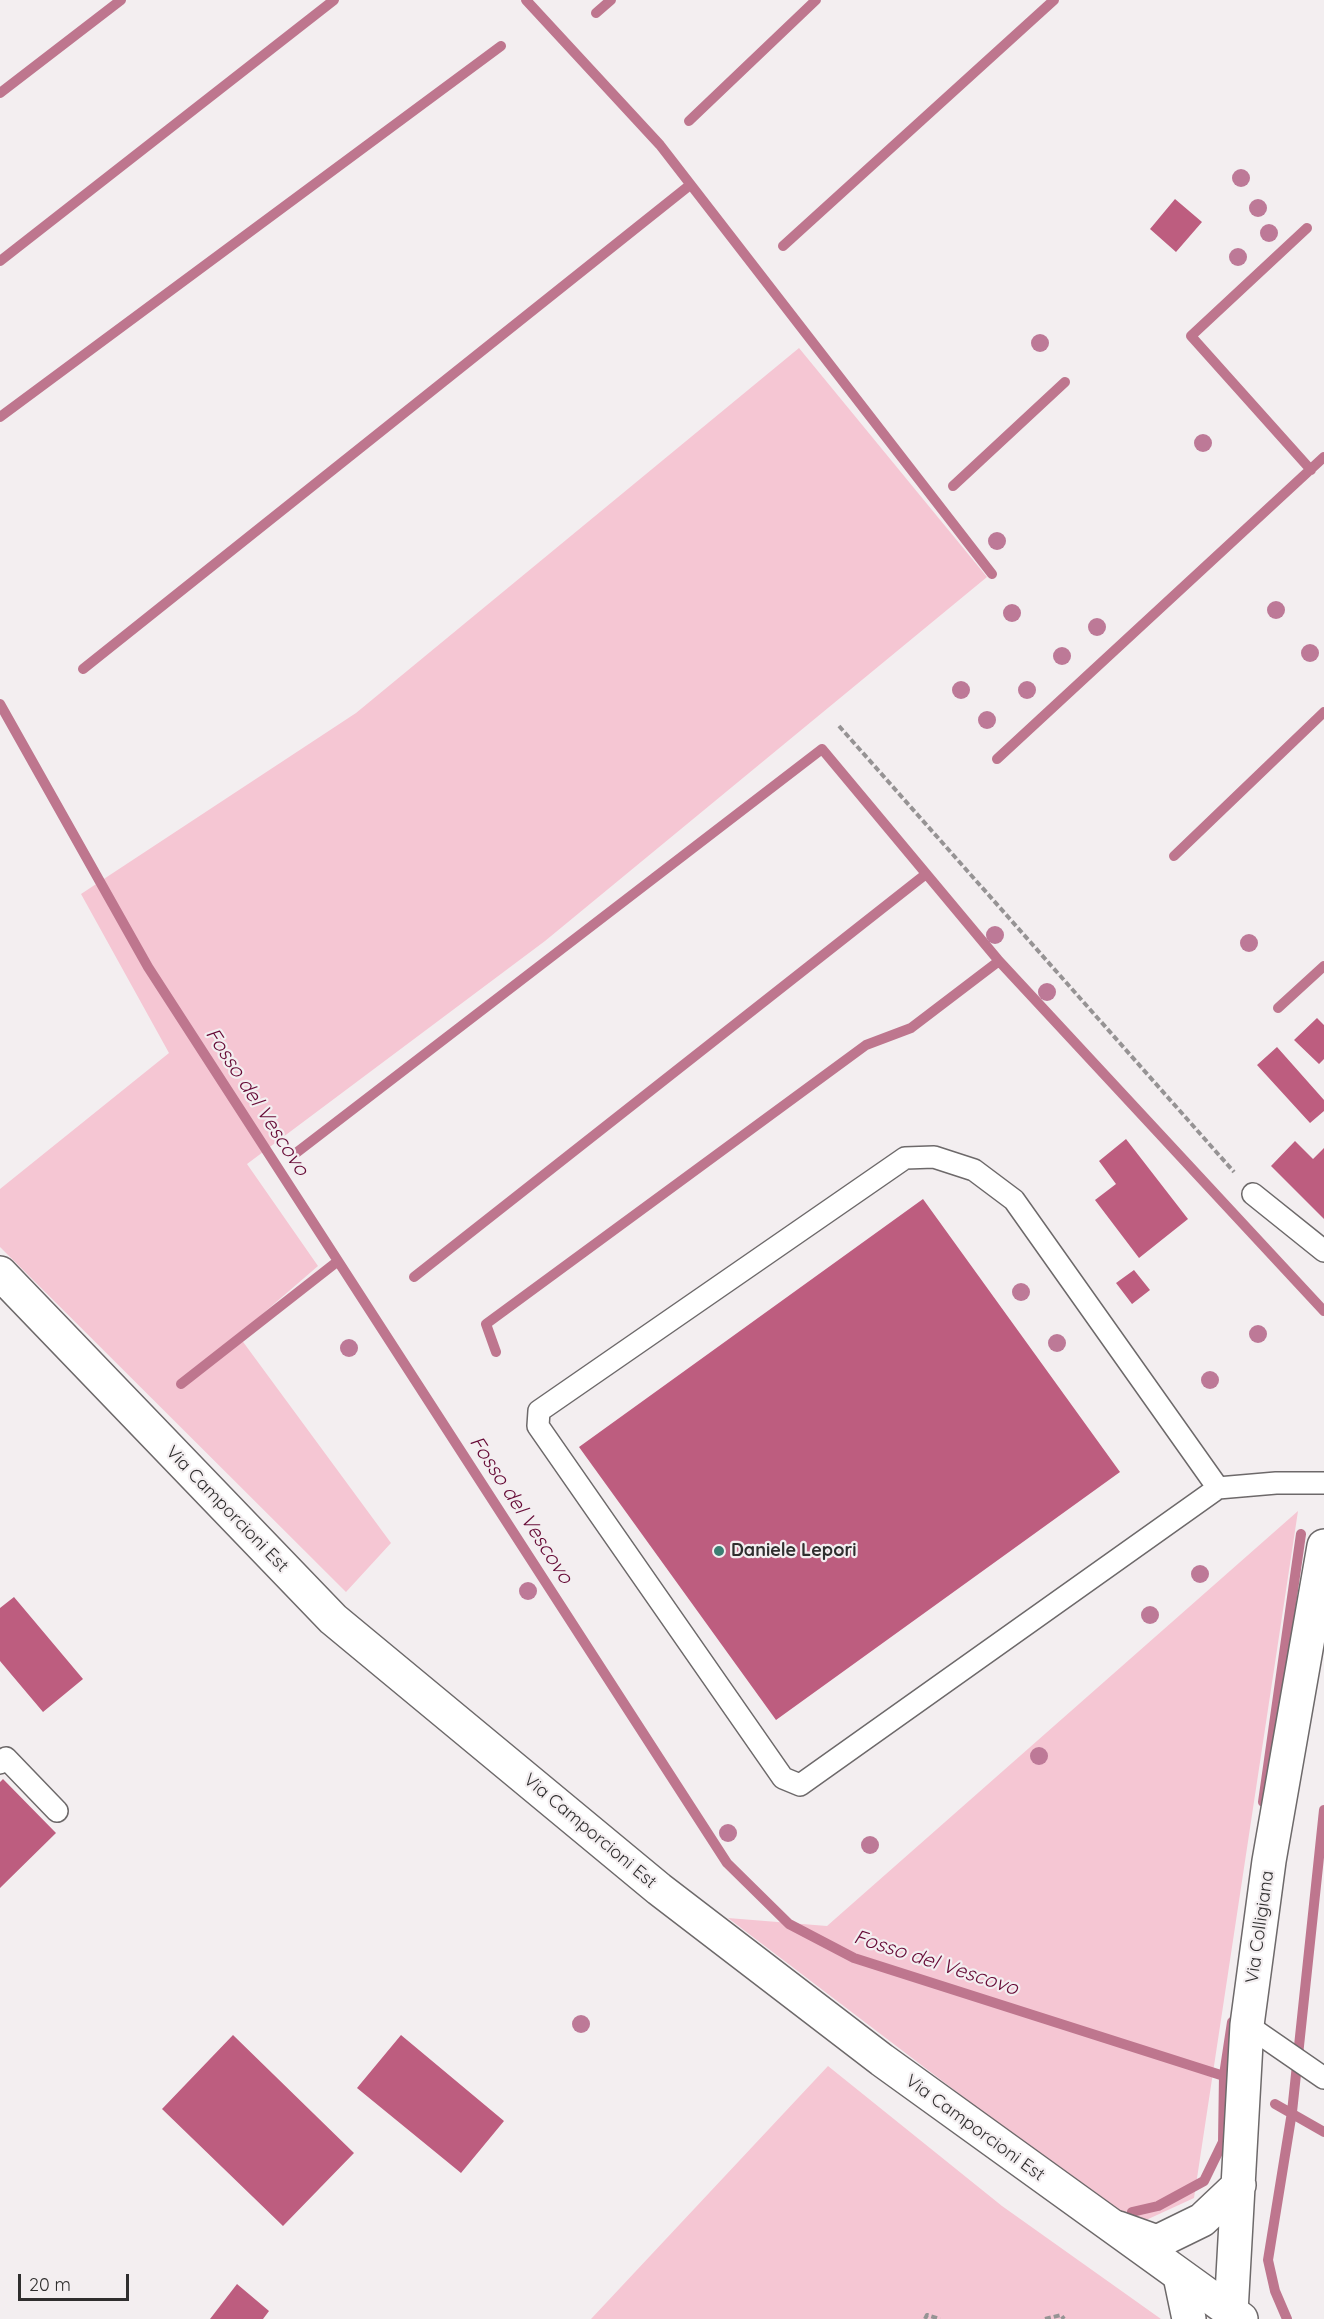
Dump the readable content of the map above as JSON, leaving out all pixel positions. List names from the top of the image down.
{
  "streets": {
    "main road": ["Via Camporcioni Est", "Via Colligiana"]
  },
  "crossings": [
    ["Via Camporcioni Est", "Via Colligiana"]
  ],
  "water": ["Fosso del Vescovo"],
  "places": ["Daniele Lepori"],
  "scale_bar": "20 m"
}
